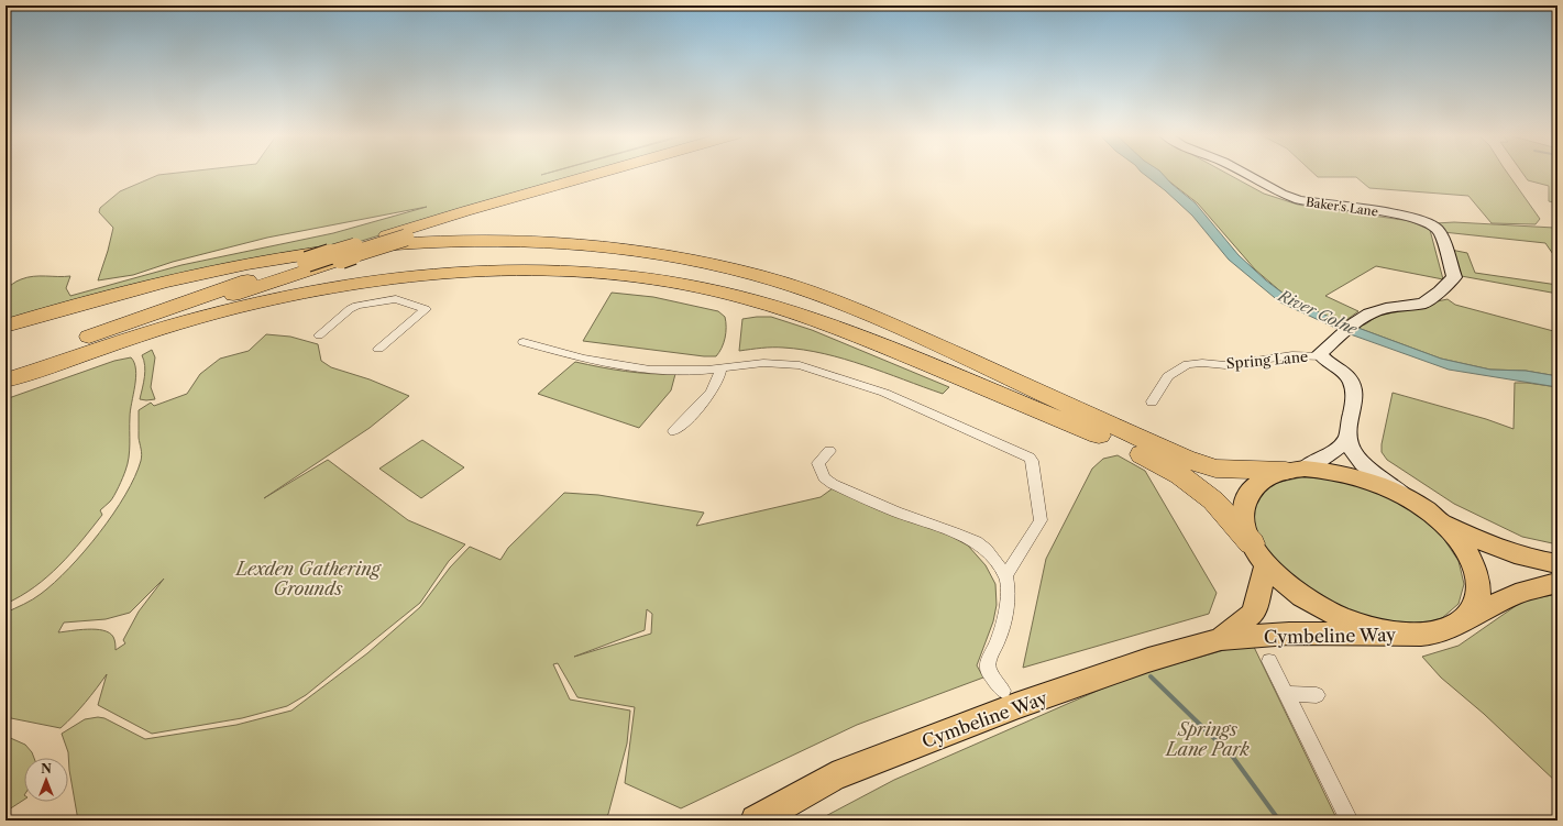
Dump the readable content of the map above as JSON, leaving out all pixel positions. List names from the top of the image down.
{
  "streets": {
    "main road": ["Cymbeline Way"],
    "street": ["Baker's Lane", "Spring Lane"]
  },
  "crossings": [
    ["Baker's Lane", "Spring Lane"]
  ],
  "water": ["River Colne"],
  "parks": ["Lexden Gathering Grounds", "Springs Lane Park"],
  "north": "top"
}
